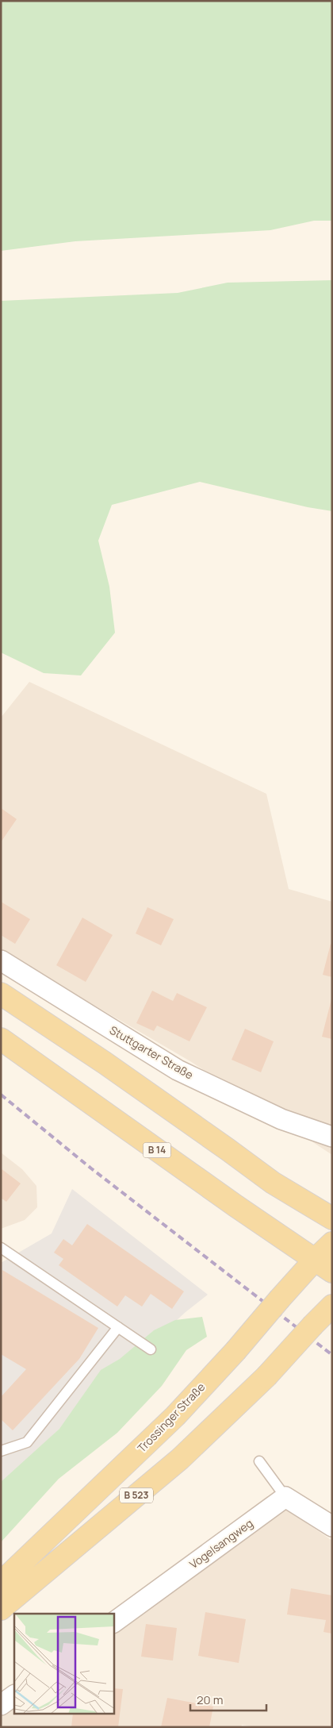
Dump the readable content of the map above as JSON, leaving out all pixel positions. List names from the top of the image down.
{
  "streets": {
    "main road": ["B 14", "Trossinger Straße", "B 523"],
    "street": ["Stuttgarter Straße", "Vogelsangweg"]
  },
  "crossings": [
    ["B 14", "Trossinger Straße"]
  ],
  "scale_bar": "20 m"
}
